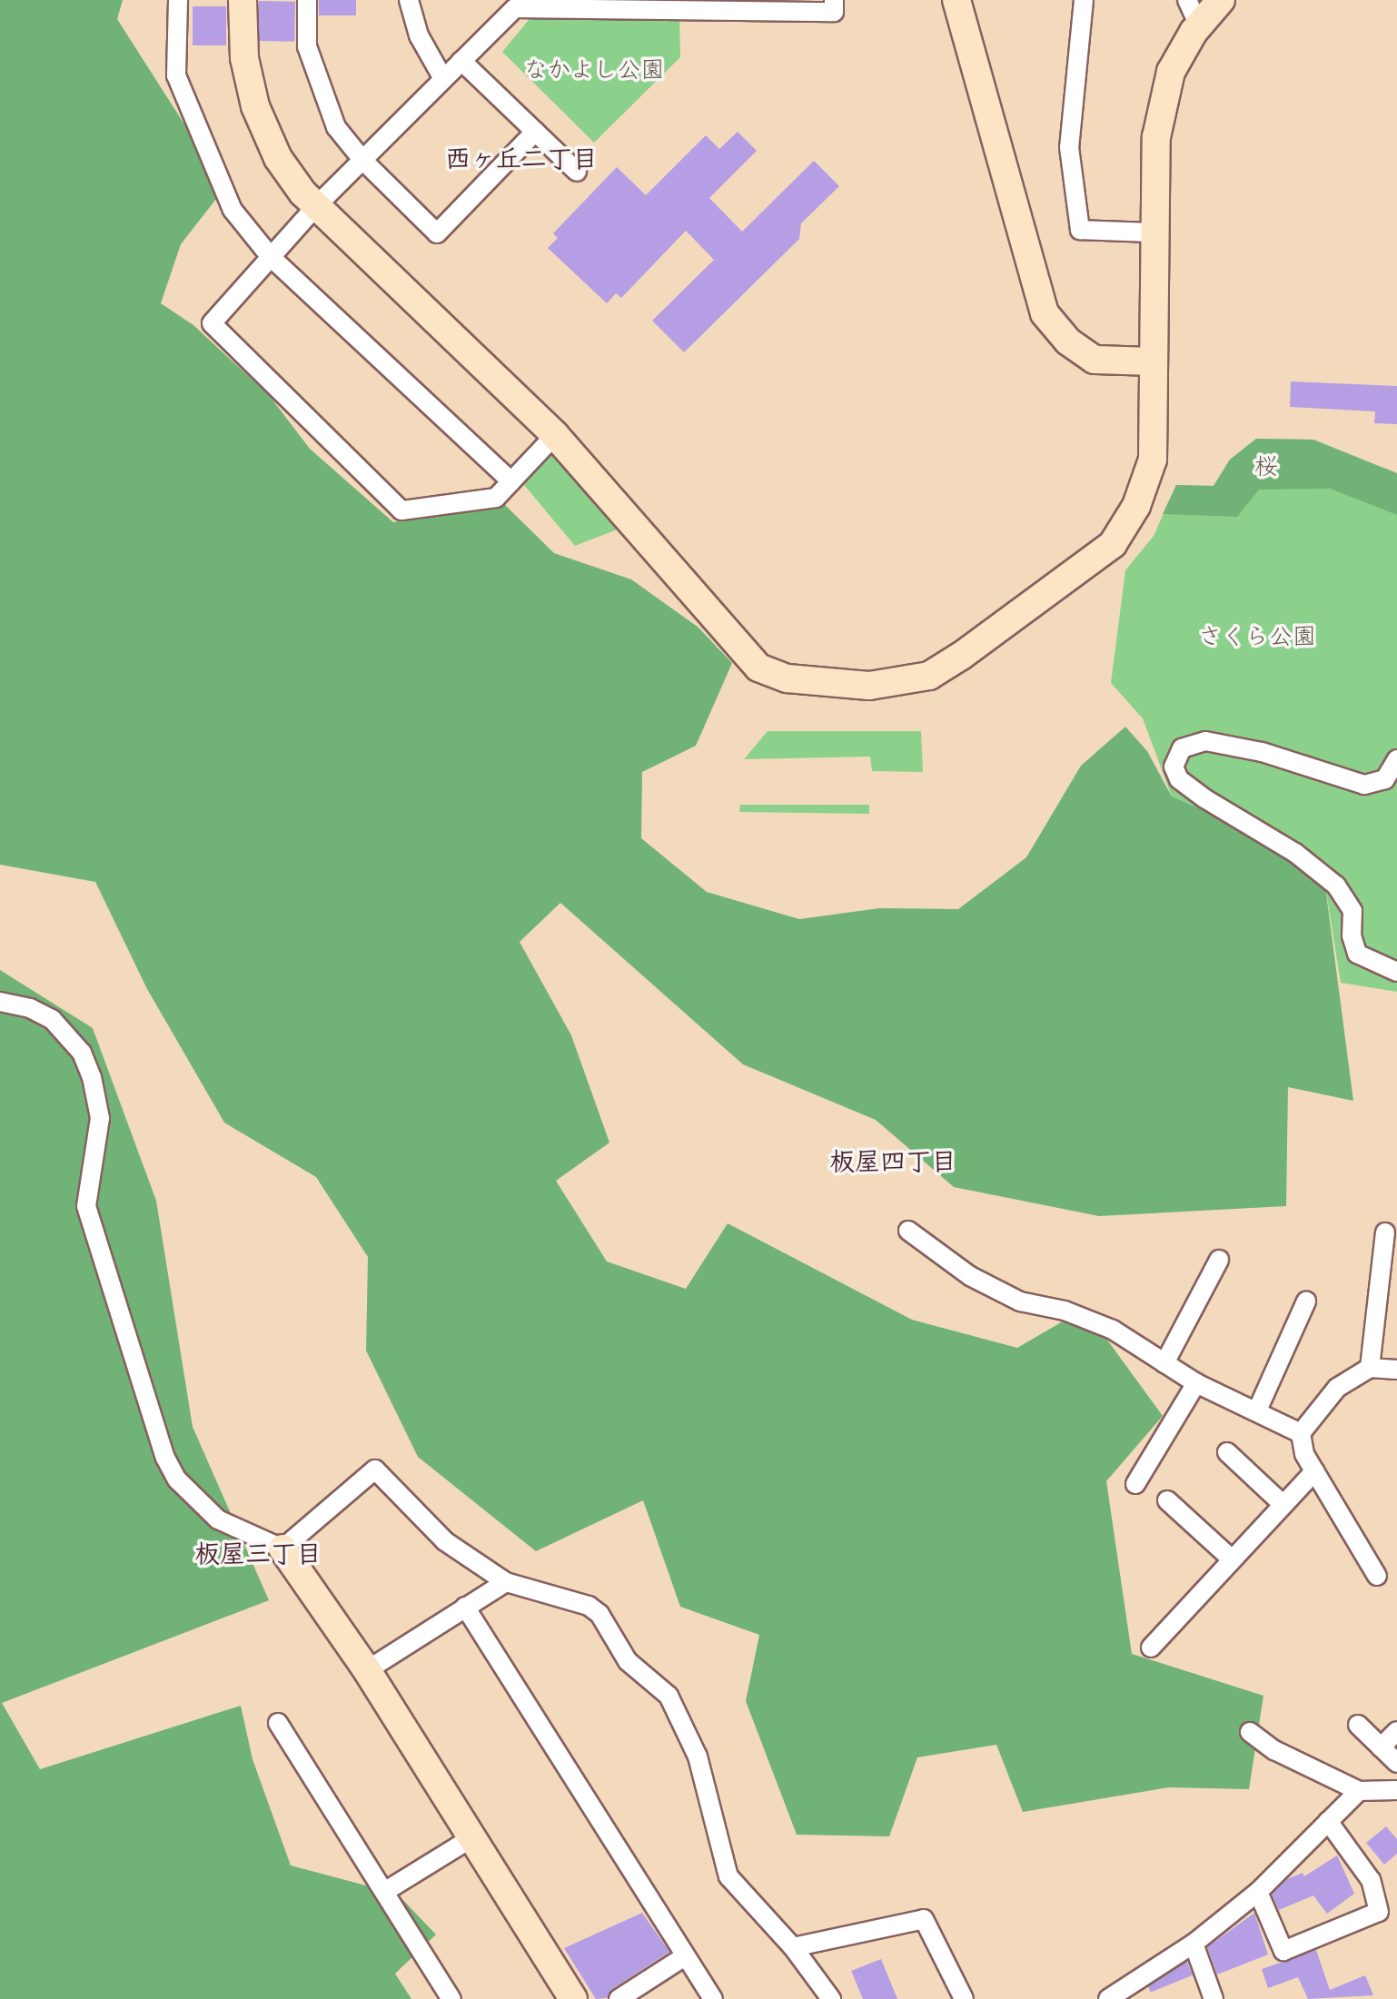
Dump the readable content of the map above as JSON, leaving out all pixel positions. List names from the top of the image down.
{
  "districts": ["西ヶ丘二丁目", "板屋四丁目", "板屋三丁目"],
  "parks": ["なかよし公園", "桜", "さくら公園"]
}
